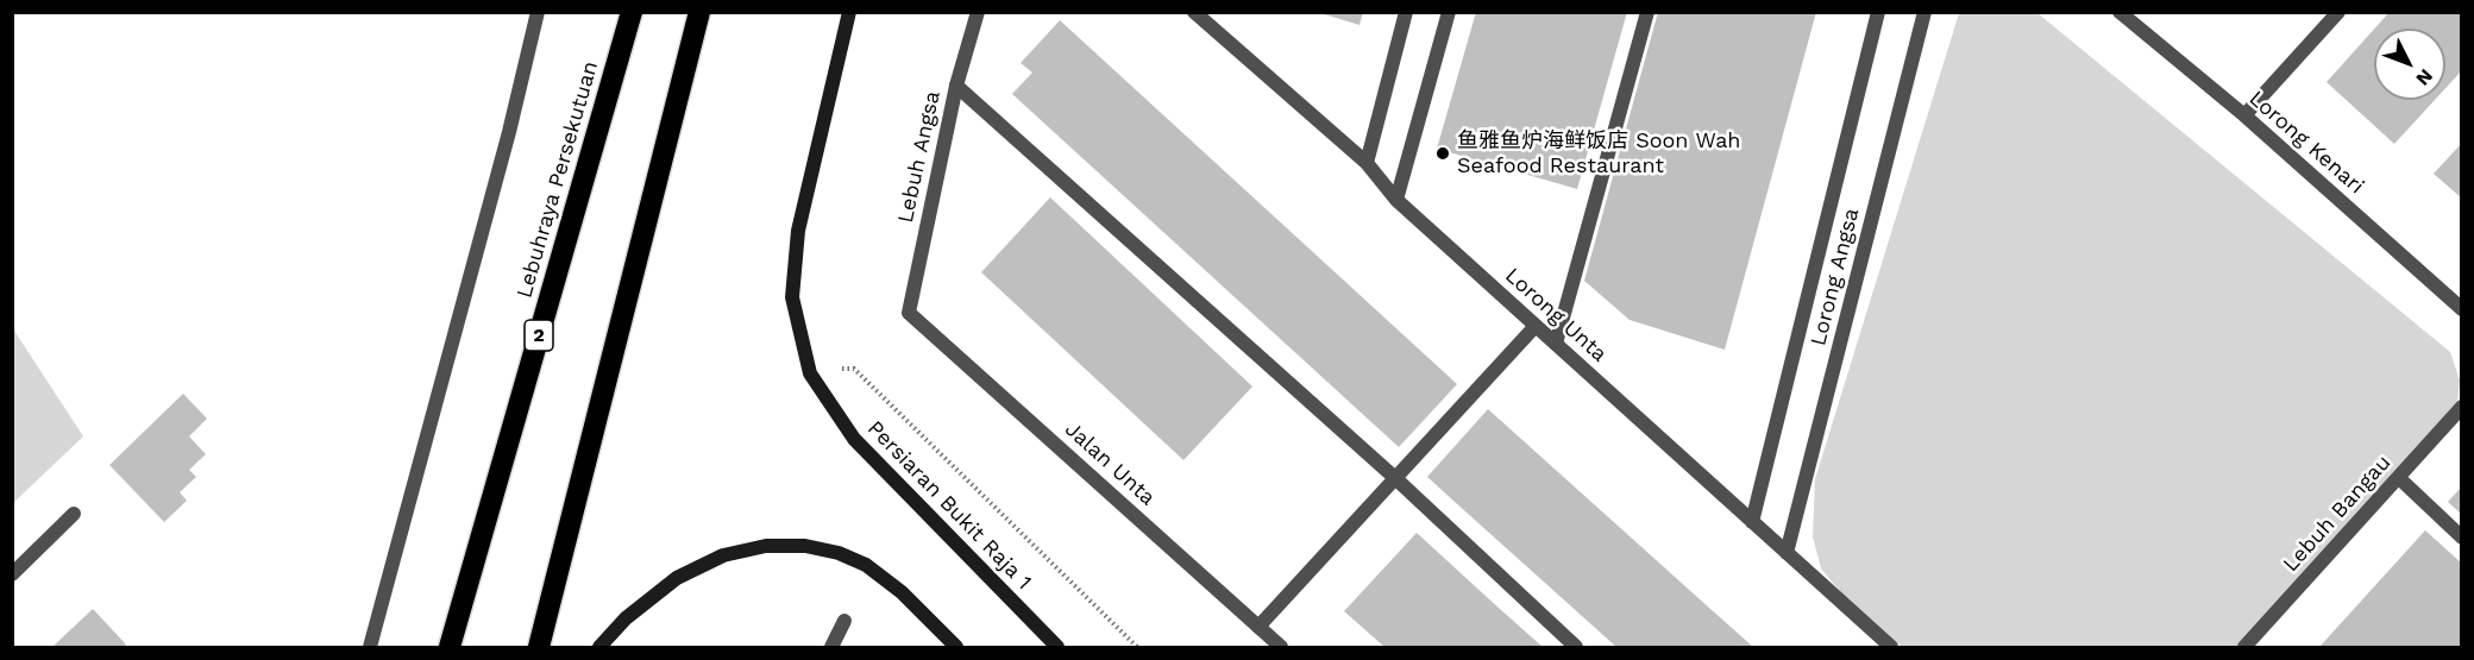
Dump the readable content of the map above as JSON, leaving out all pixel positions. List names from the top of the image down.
{
  "streets": {
    "highway": ["Lebuhraya Persekutuan", "2"],
    "street": [
      "Lorong Kenari",
      "Lebuh Angsa",
      "Lorong Angsa",
      "Lorong Unta",
      "Jalan Unta",
      "Persiaran Bukit Raja 1",
      "Lebuh Bangau"
    ]
  },
  "crossings": [
    ["Lebuh Angsa", "Jalan Unta"],
    ["Lorong Angsa", "Lorong Unta"]
  ],
  "places": ["鱼雅鱼炉海鲜饭店 Soon Wah Seafood Restaurant"],
  "north": "bottom right"
}
